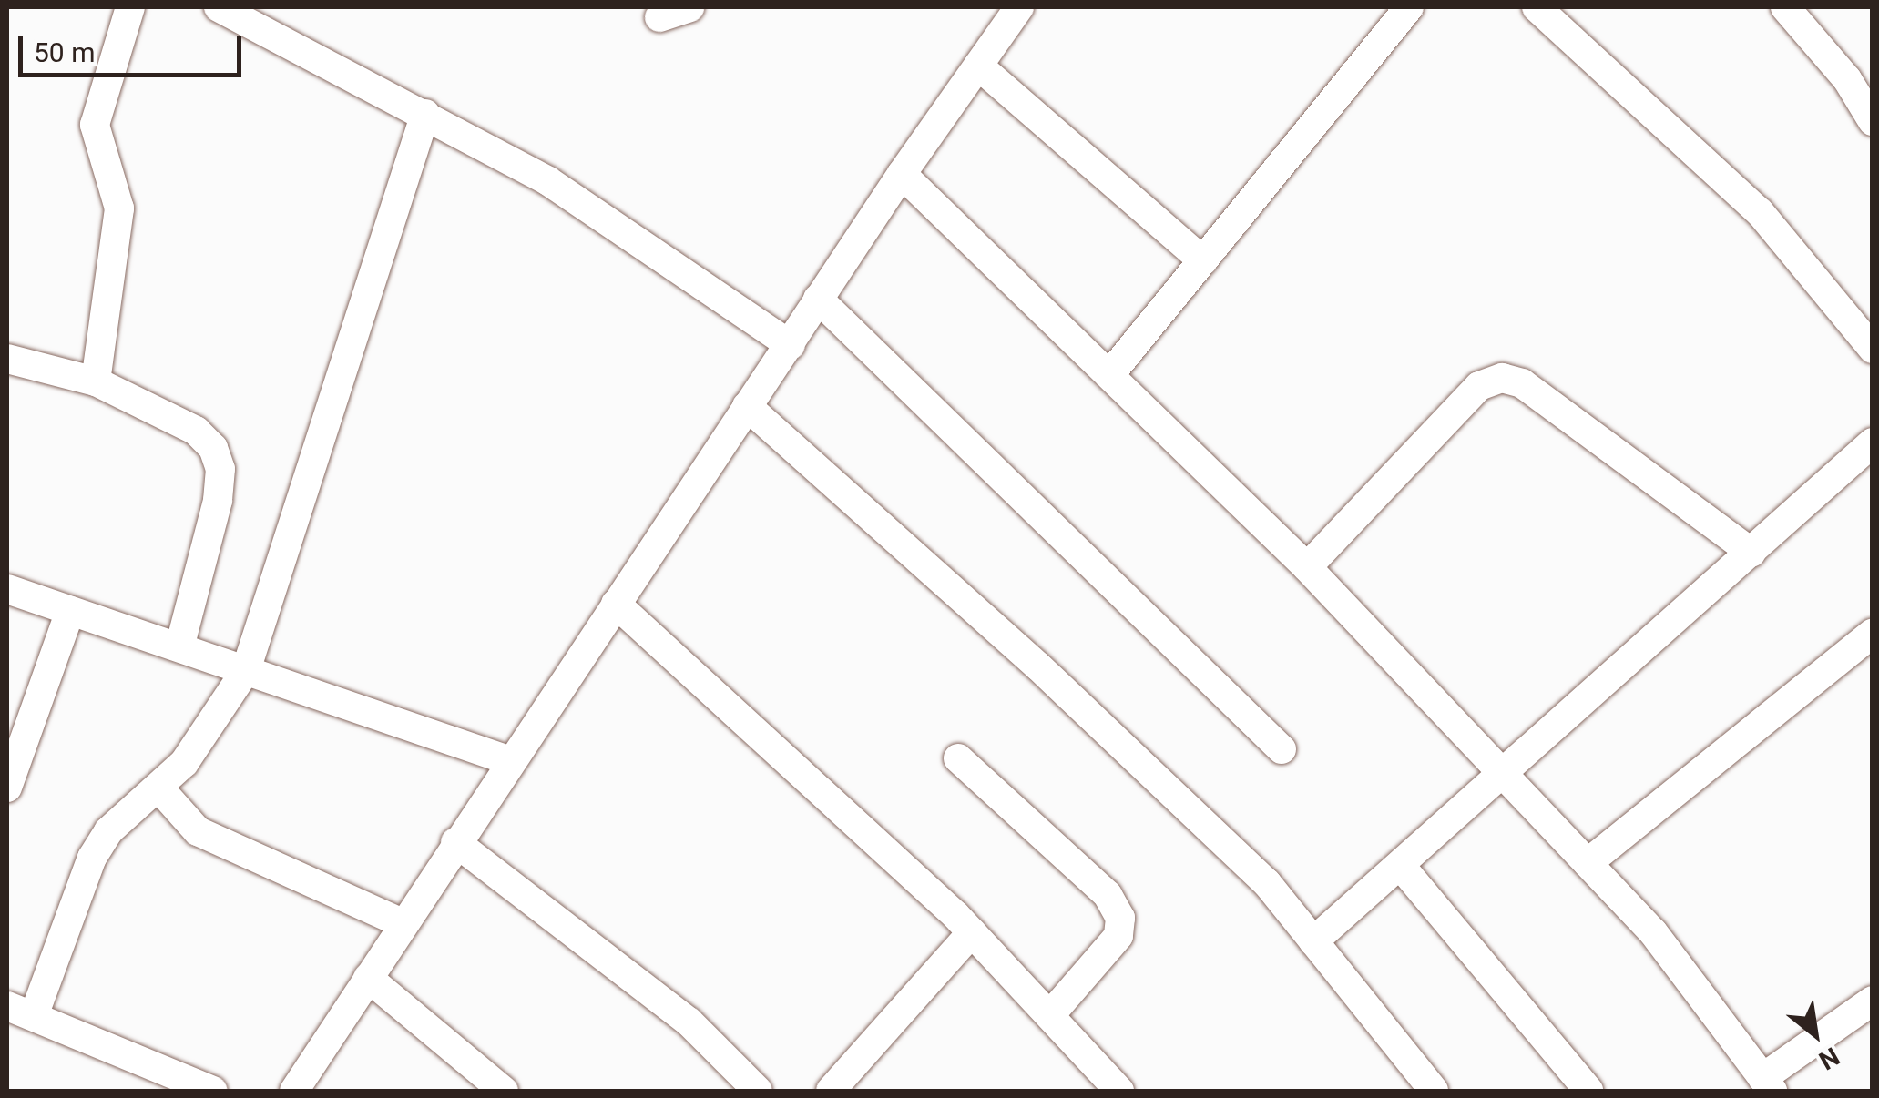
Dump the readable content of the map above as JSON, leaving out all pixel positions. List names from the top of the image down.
{
  "scale_bar": "50 m",
  "north": "bottom right"
}
